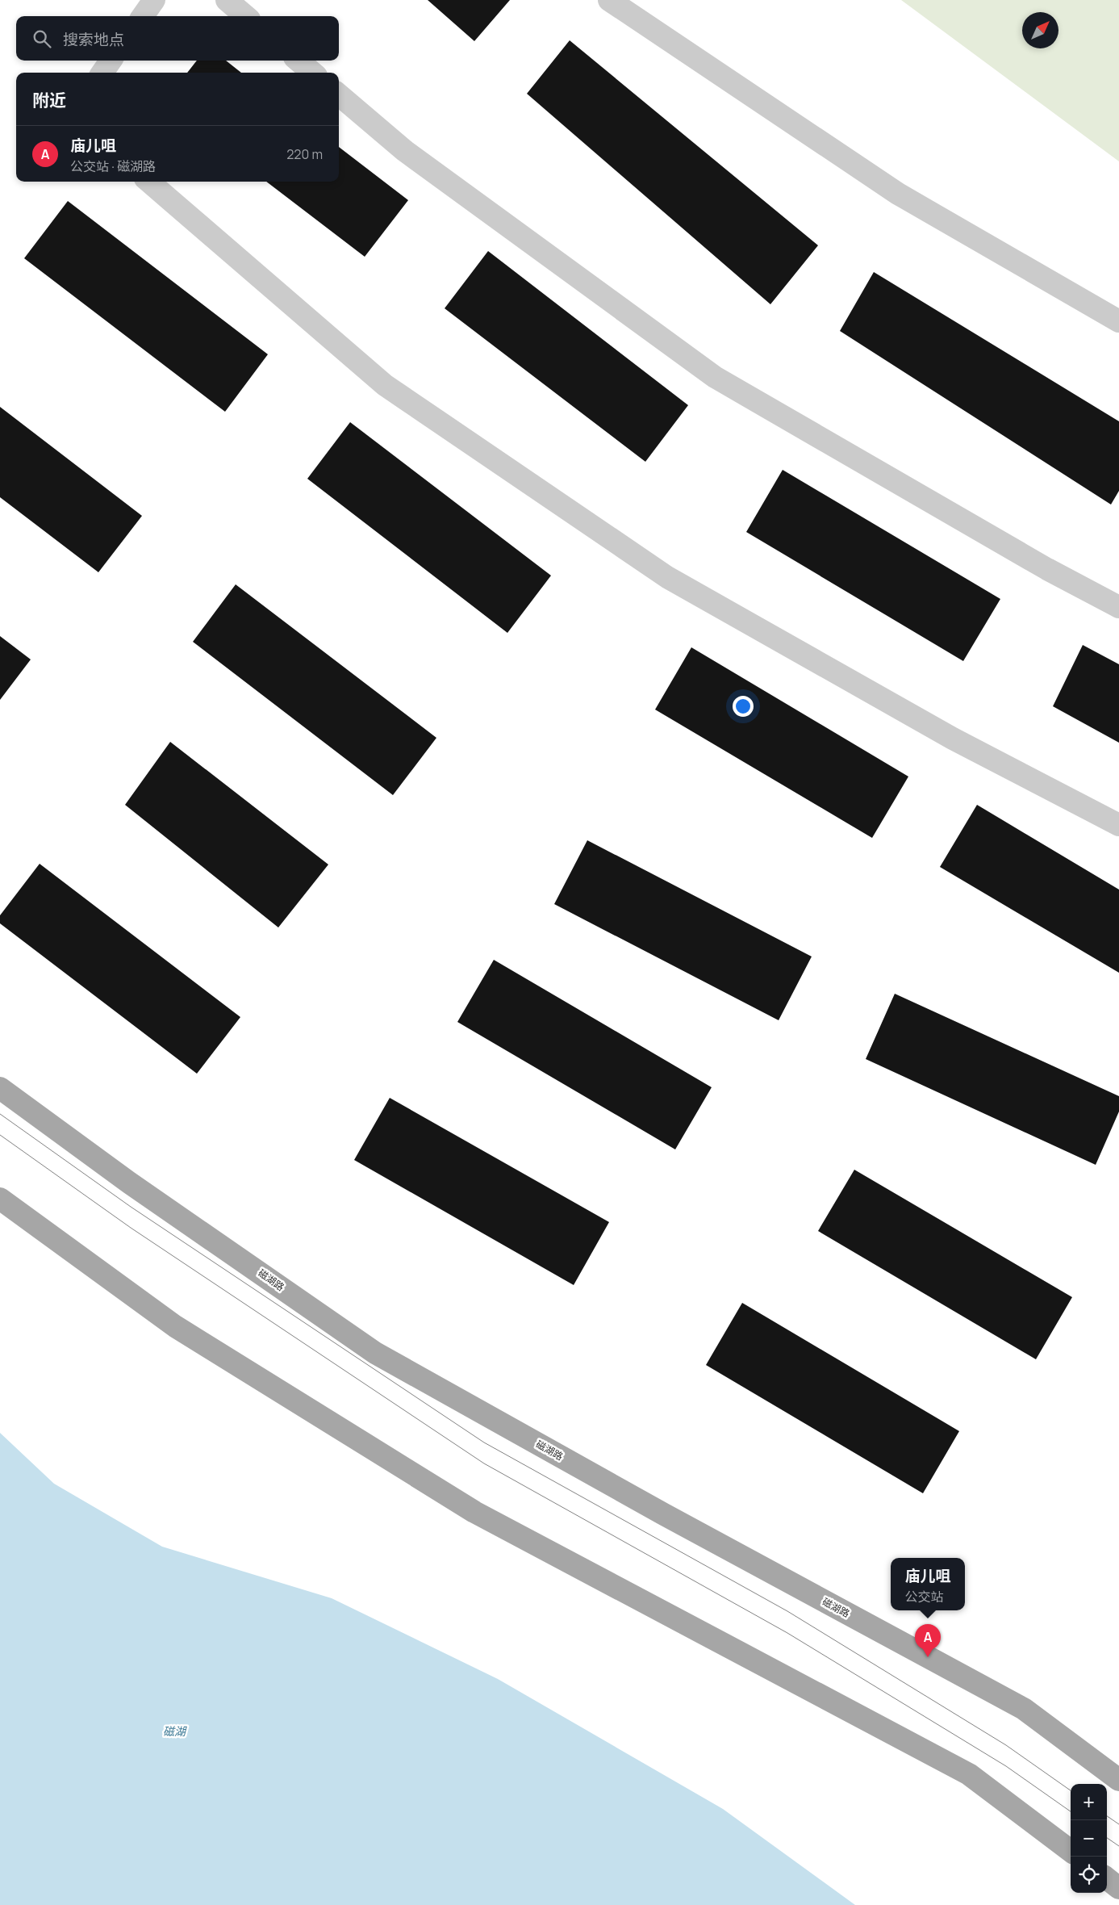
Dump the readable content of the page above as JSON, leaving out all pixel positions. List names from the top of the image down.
{
  "streets": {
    "main road": ["磁湖路"]
  },
  "water": ["磁湖"],
  "north": "top right",
  "page": {
    "search": "搜索地点",
    "heading": "附近",
    "list": [
      {
        "mark": "A",
        "name": "庙儿咀",
        "note": "公交站 · 磁湖路",
        "value": "220 m"
      }
    ],
    "popup": ["庙儿咀", "公交站"],
    "pins": "A",
    "map_buttons": ["+", "−"]
  }
}
